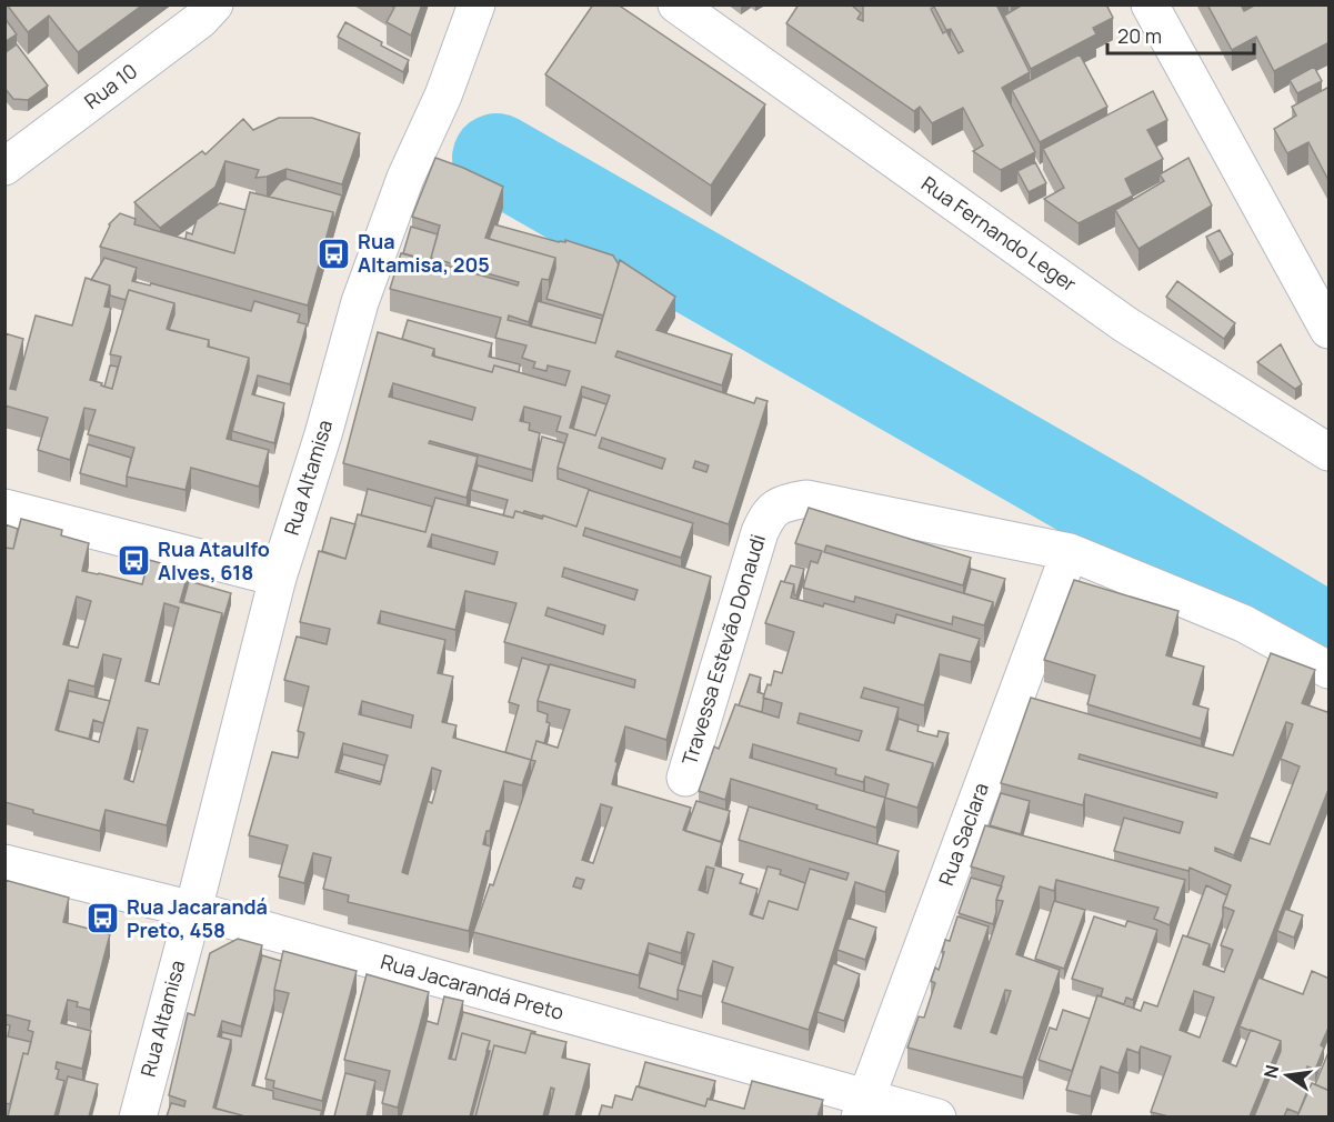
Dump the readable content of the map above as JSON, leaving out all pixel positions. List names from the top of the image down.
{
  "streets": {
    "street": [
      "Rua 10",
      "Rua Fernando Leger",
      "Rua Altamisa",
      "Travessa Estevão Donaudi",
      "Rua Saclara",
      "Rua Jacarandá Preto"
    ]
  },
  "crossings": [
    ["Rua Altamisa", "Rua Jacarandá Preto"],
    ["Travessa Estevão Donaudi", "Rua Saclara"],
    ["Rua Saclara", "Rua Jacarandá Preto"]
  ],
  "places": {
    "bus stop": ["Rua Altamisa, 205", "Rua Ataulfo Alves, 618", "Rua Jacarandá Preto, 458"]
  },
  "scale_bar": "20 m",
  "north": "left"
}
